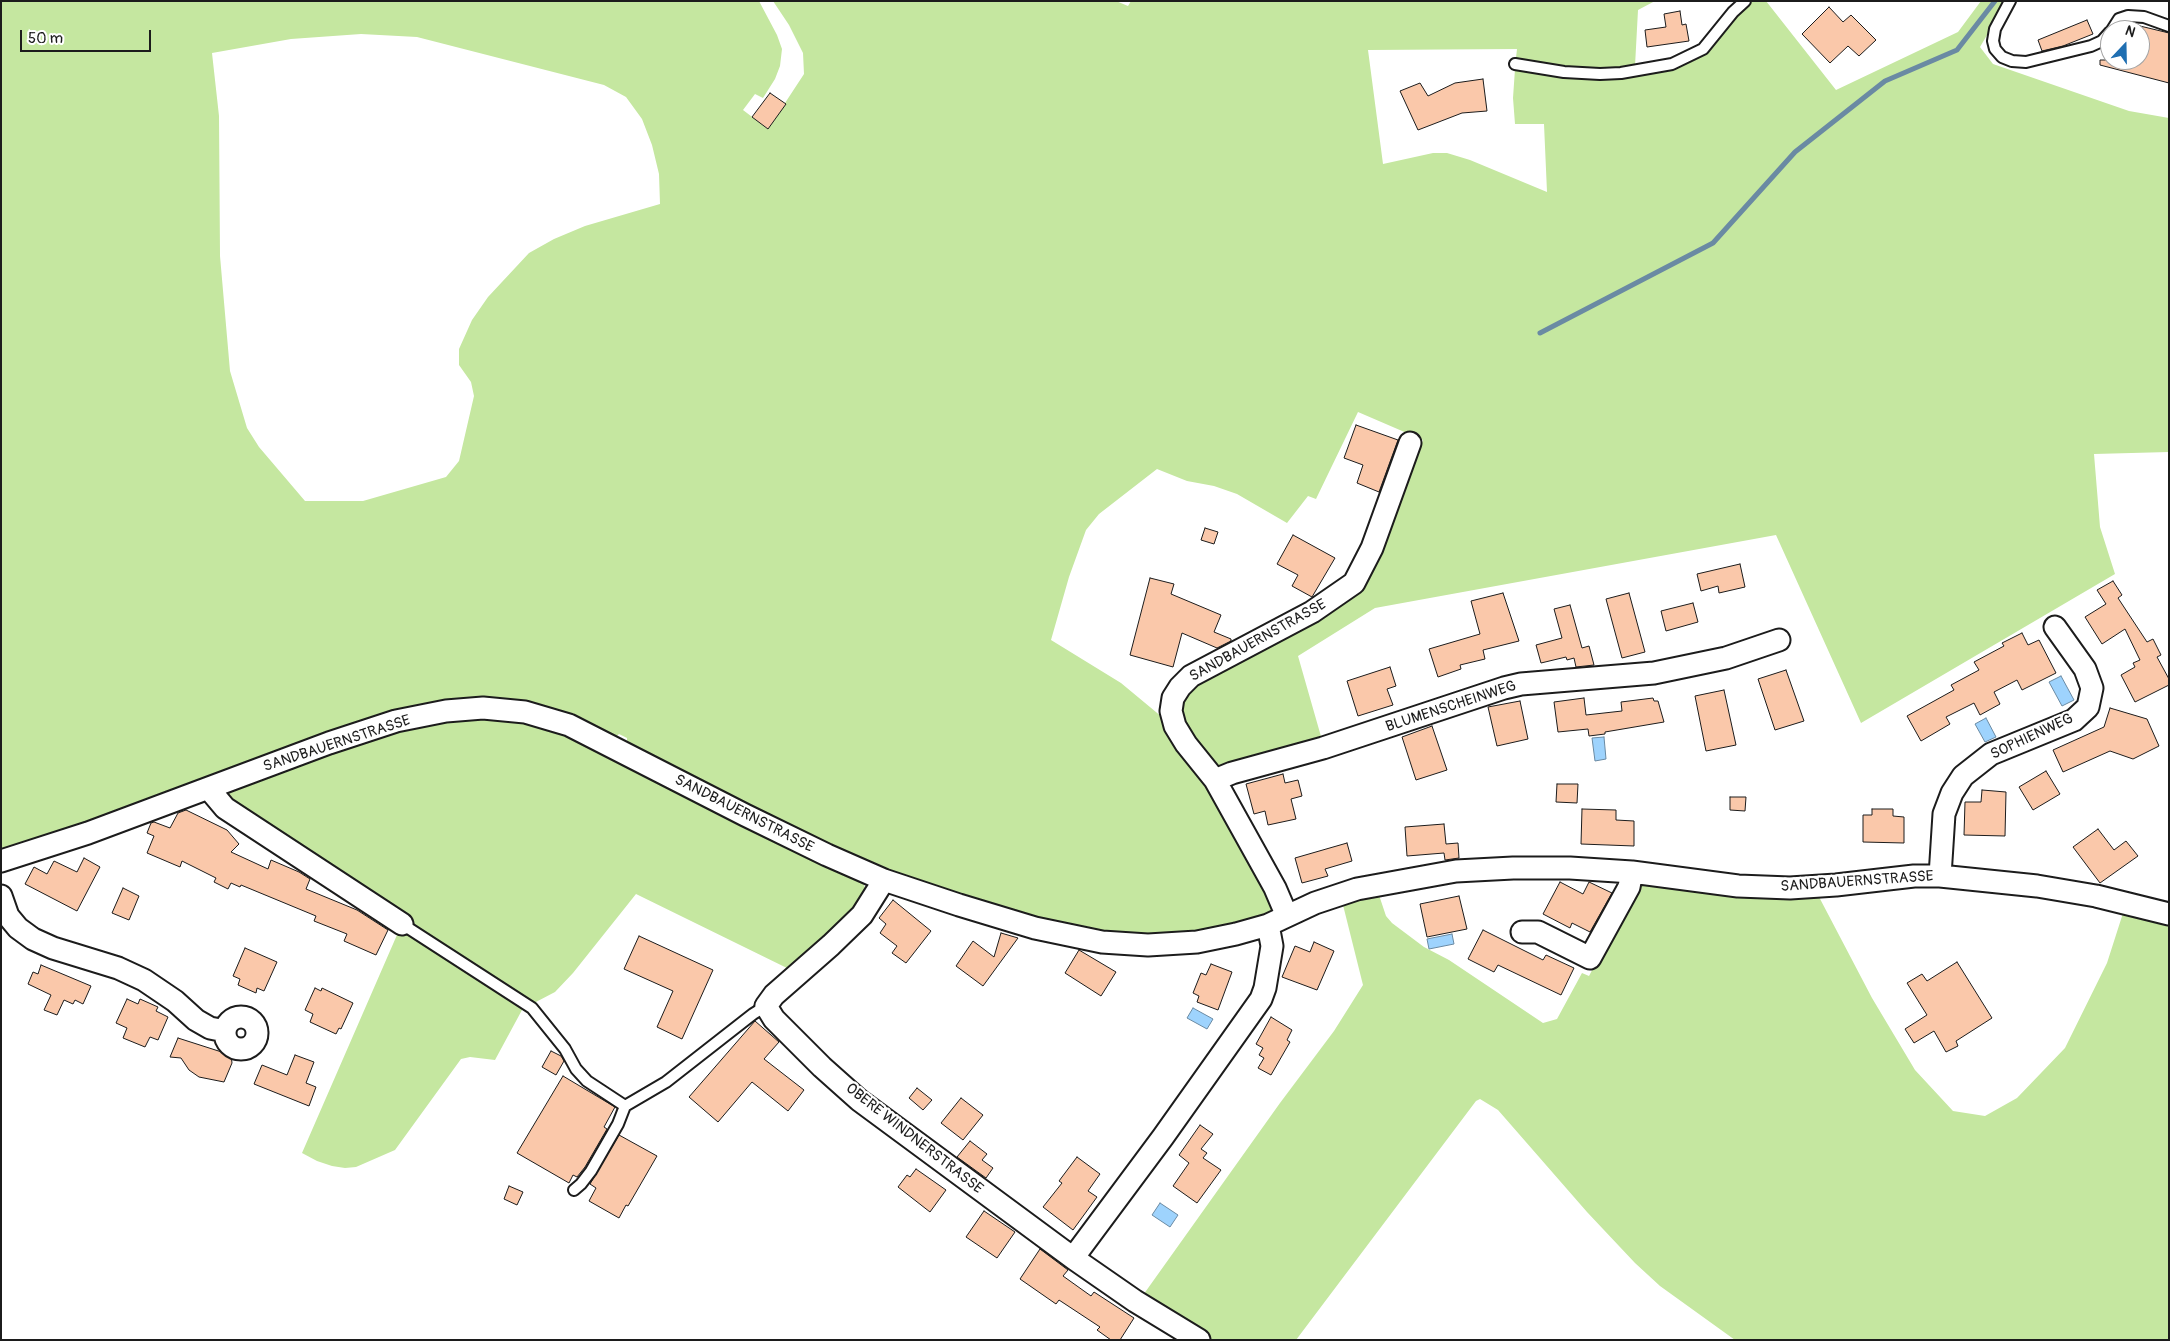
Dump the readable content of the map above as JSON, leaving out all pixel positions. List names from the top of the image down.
{
  "streets": {
    "street": [
      "SANDBAUERNSTRASSE",
      "BLUMENSCHEINWEG",
      "SOPHIENWEG",
      "OBERE WINDNERSTRASSE"
    ]
  },
  "crossings": [
    ["SANDBAUERNSTRASSE", "BLUMENSCHEINWEG"],
    ["SANDBAUERNSTRASSE", "SOPHIENWEG"]
  ],
  "scale_bar": "50 m",
  "north": "top"
}
